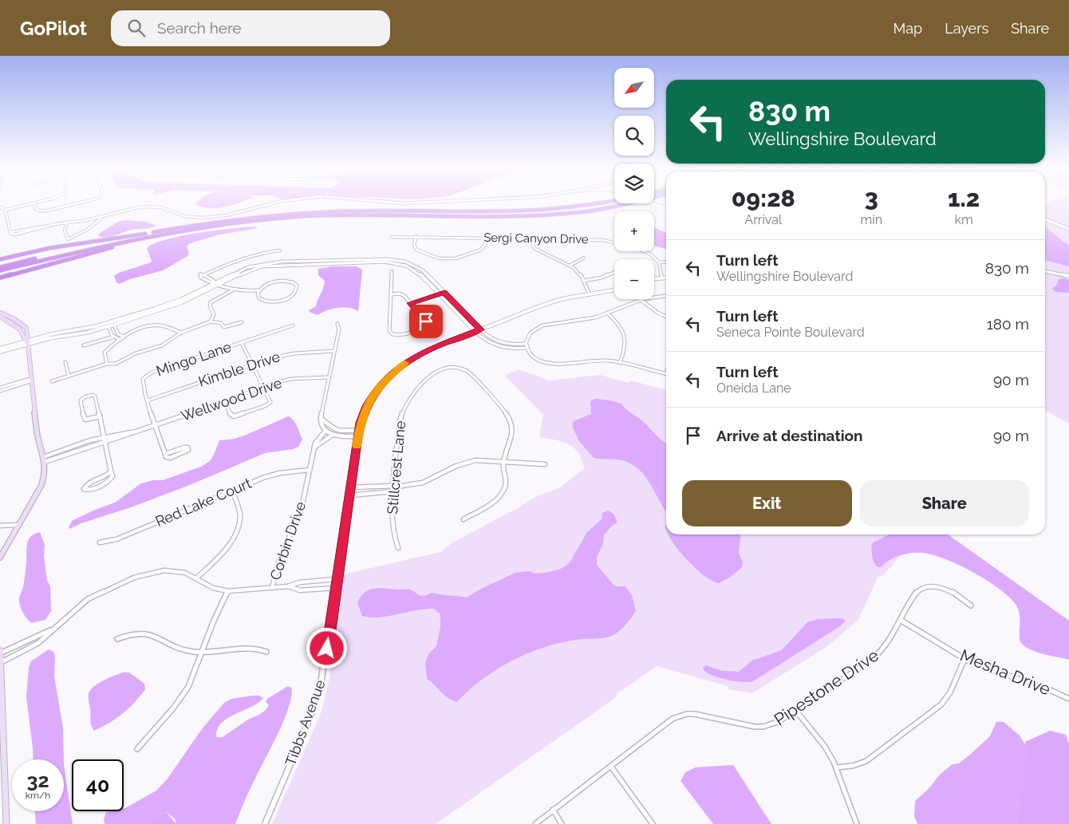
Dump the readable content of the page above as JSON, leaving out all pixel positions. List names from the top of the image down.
{
  "streets": {
    "street": [
      "Sergi Canyon Drive",
      "Mingo Lane",
      "Kimble Drive",
      "Wellwood Drive",
      "Stillcrest Lane",
      "Red Lake Court",
      "Corbin Drive",
      "Mesha Drive",
      "Pipestone Drive",
      "Tibbs Avenue"
    ]
  },
  "crossings": [
    ["Mingo Lane", "Kimble Drive"],
    ["Mingo Lane", "Wellwood Drive"],
    ["Red Lake Court", "Corbin Drive"],
    ["Mesha Drive", "Pipestone Drive"]
  ],
  "north": "bottom left",
  "page": {
    "header": "GoPilot",
    "search": "Search here",
    "nav": ["Map", "Layers", "Share"],
    "map_buttons": ["+", "−"],
    "turn": ["830 m", "Wellingshire Boulevard"],
    "eta": [
      "09:28",
      "Arrival",
      "3",
      "min",
      "1.2",
      "km"
    ],
    "list": [
      {
        "name": "Turn left",
        "note": "Wellingshire Boulevard",
        "value": "830 m"
      },
      {
        "name": "Turn left",
        "note": "Seneca Pointe Boulevard",
        "value": "180 m"
      },
      {
        "name": "Turn left",
        "note": "Oneida Lane",
        "value": "90 m"
      },
      {
        "name": "Arrive at destination",
        "value": "90 m"
      }
    ],
    "buttons": ["Exit", "Share"],
    "speed": "32 km/h",
    "limit": "40"
  }
}
